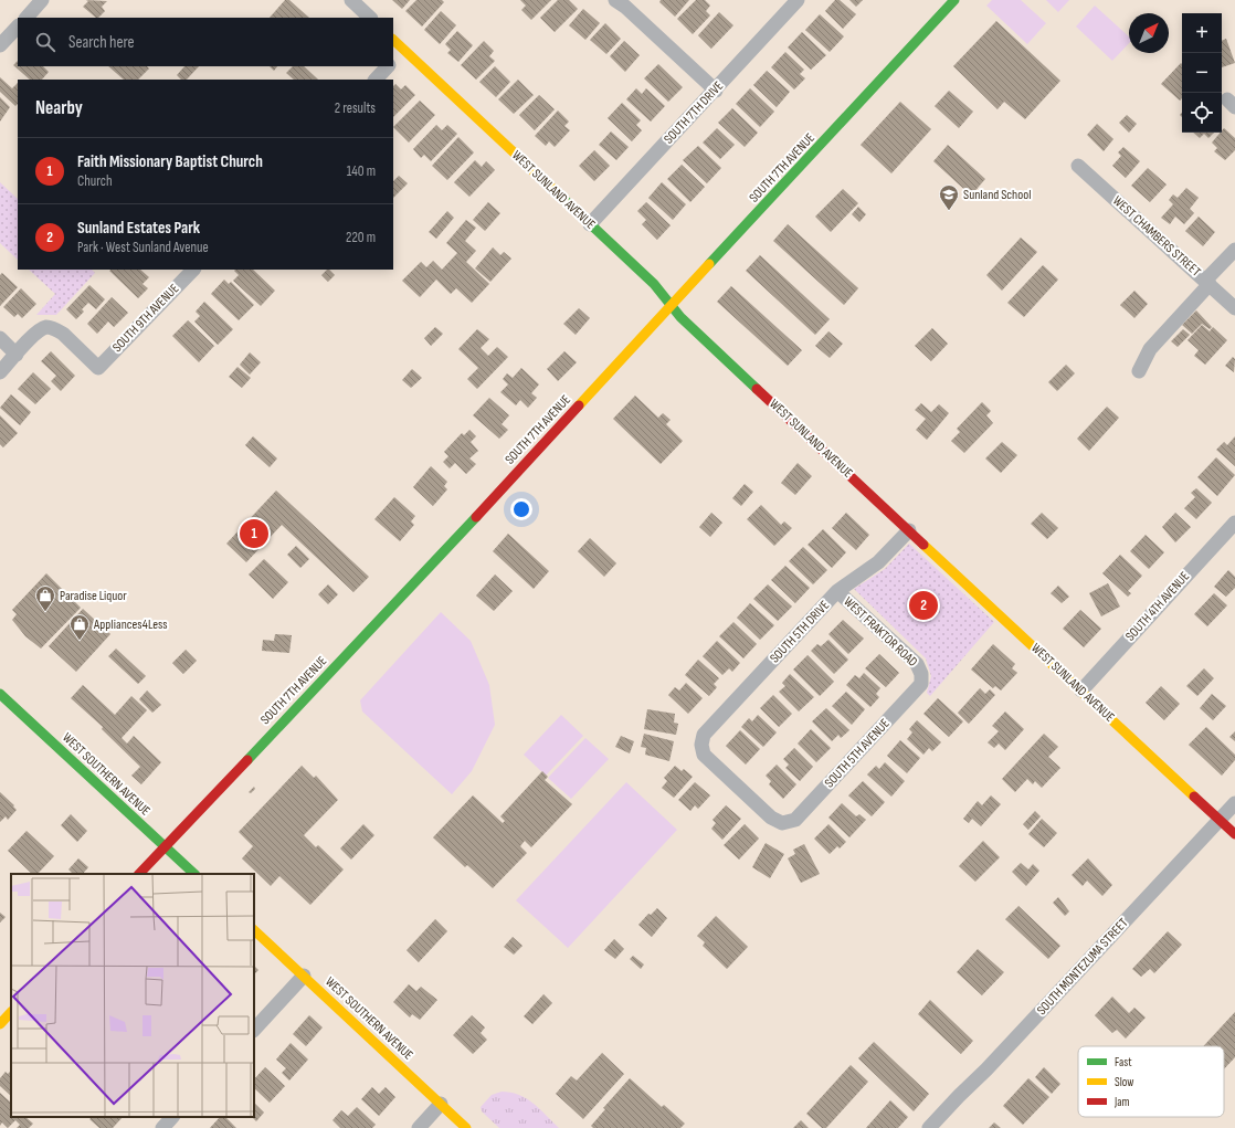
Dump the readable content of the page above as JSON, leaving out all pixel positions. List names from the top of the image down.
{
  "streets": {
    "main road": ["SOUTH 7TH AVENUE", "WEST SUNLAND AVENUE", "WEST SOUTHERN AVENUE"],
    "street": [
      "SOUTH 7TH DRIVE",
      "WEST CHAMBERS STREET",
      "SOUTH 9TH AVENUE",
      "SOUTH 4TH AVENUE",
      "SOUTH 5TH DRIVE",
      "WEST FRAKTOR ROAD",
      "SOUTH 5TH AVENUE",
      "SOUTH MONTEZUMA STREET"
    ]
  },
  "crossings": [
    ["SOUTH 7TH DRIVE", "WEST SUNLAND AVENUE"],
    ["SOUTH 7TH AVENUE", "WEST SUNLAND AVENUE"],
    ["SOUTH 7TH AVENUE", "WEST SOUTHERN AVENUE"],
    ["WEST SUNLAND AVENUE", "SOUTH 4TH AVENUE"],
    ["WEST SUNLAND AVENUE", "SOUTH 5TH DRIVE"],
    ["WEST SUNLAND AVENUE", "SOUTH MONTEZUMA STREET"],
    ["SOUTH 5TH DRIVE", "WEST FRAKTOR ROAD"],
    ["SOUTH 5TH DRIVE", "SOUTH 5TH AVENUE"],
    ["WEST FRAKTOR ROAD", "SOUTH 5TH AVENUE"]
  ],
  "places": {
    "school or university": ["Sunland School"],
    "shop": ["Paradise Liquor", "Appliances4Less"]
  },
  "legend": ["Fast", "Slow", "Jam"],
  "north": "top right",
  "page": {
    "map_buttons": ["+", "−"],
    "search": "Search here",
    "heading": ["Nearby", "2 results"],
    "list": [
      {
        "mark": "1",
        "name": "Faith Missionary Baptist Church",
        "note": "Church",
        "value": "140 m"
      },
      {
        "mark": "2",
        "name": "Sunland Estates Park",
        "note": "Park · West Sunland Avenue",
        "value": "220 m"
      }
    ],
    "pins": ["1", "2"]
  }
}
